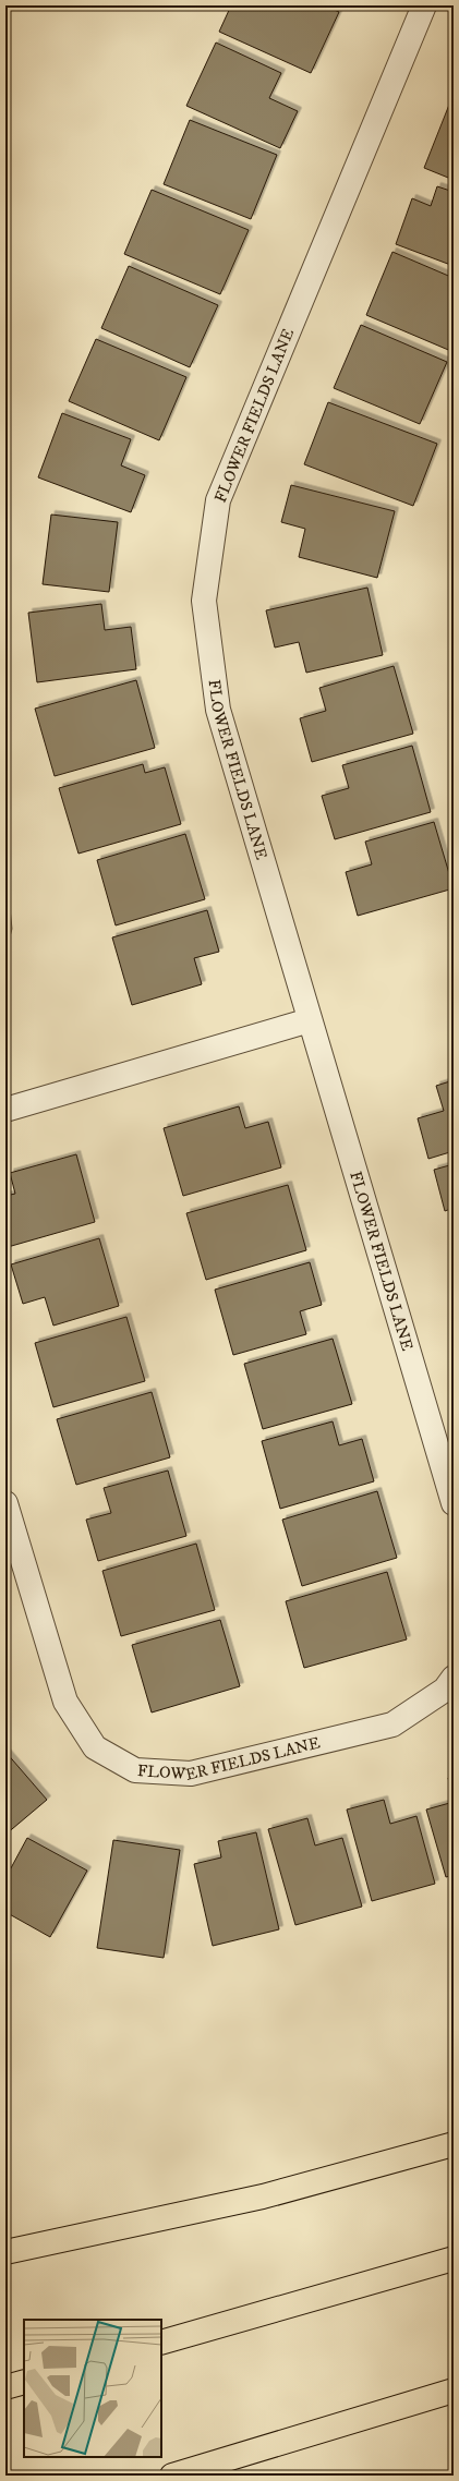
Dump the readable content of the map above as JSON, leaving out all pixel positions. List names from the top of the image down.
{
  "streets": {
    "street": ["FLOWER FIELDS LANE"]
  }
}
